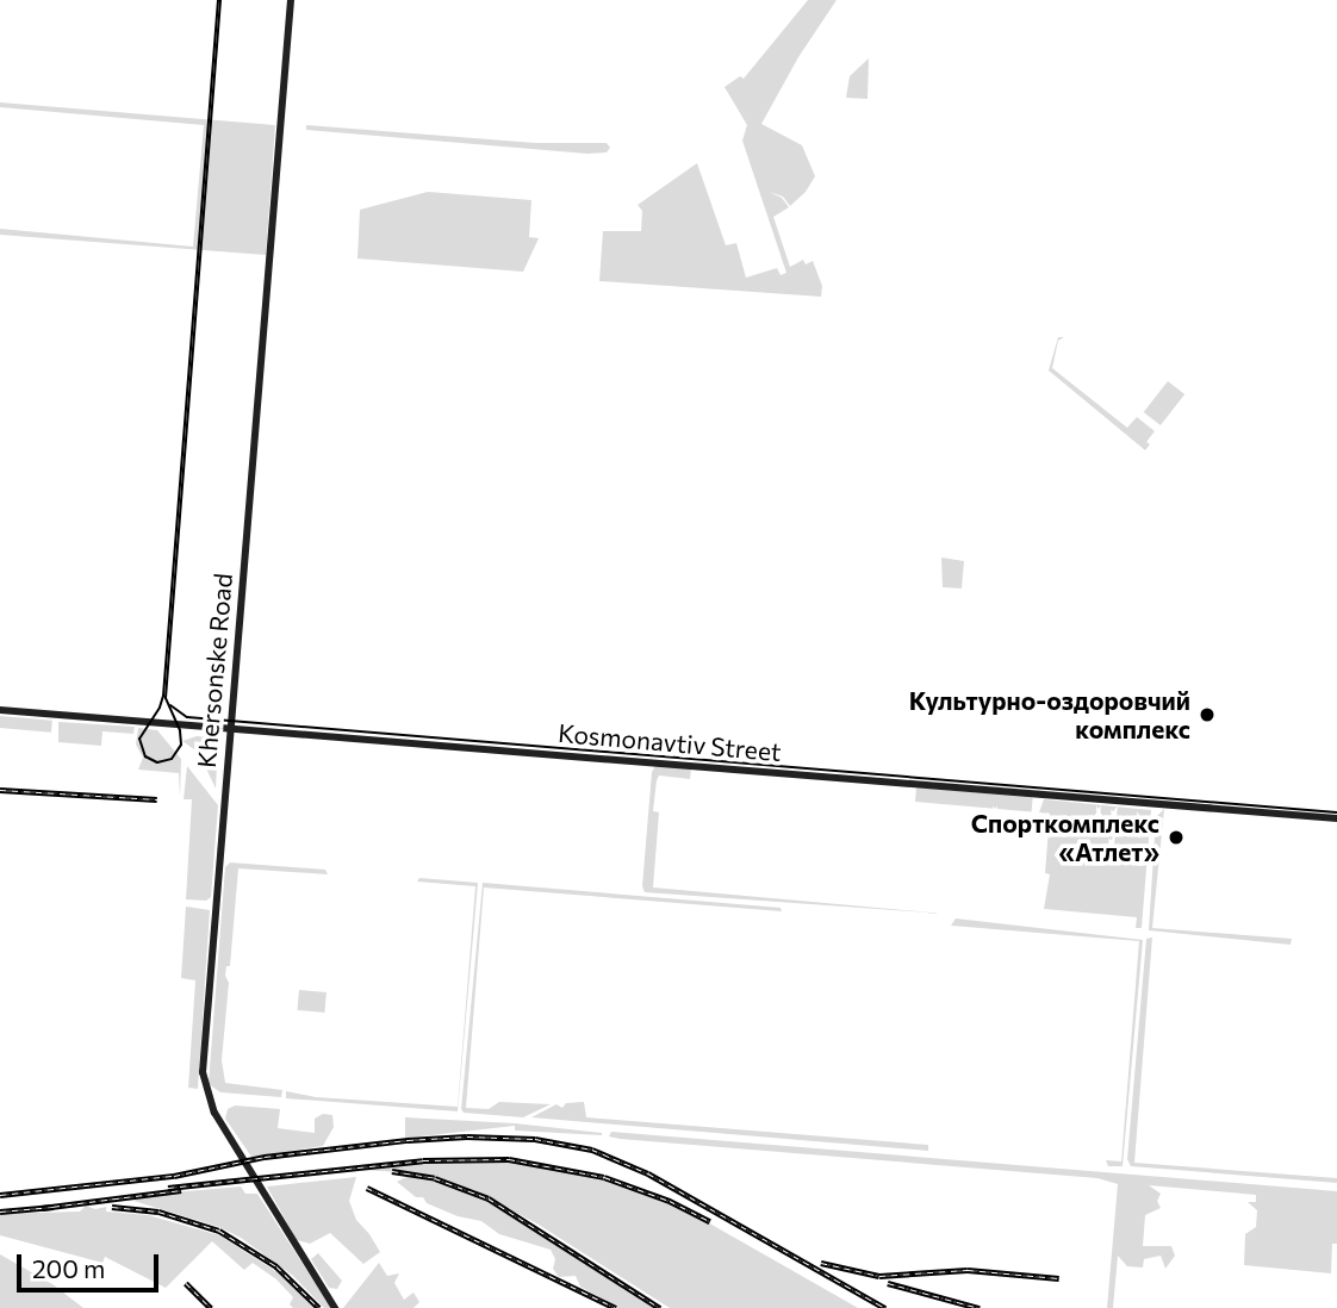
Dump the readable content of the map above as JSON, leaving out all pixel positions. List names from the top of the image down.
{
  "streets": {
    "main road": ["Khersonske Road", "Kosmonavtiv Street"]
  },
  "crossings": [
    ["Khersonske Road", "Kosmonavtiv Street"]
  ],
  "places": ["Культурно-оздоровчий комплекс", "Спорткомплекс «Атлет»"],
  "scale_bar": "200 m"
}
